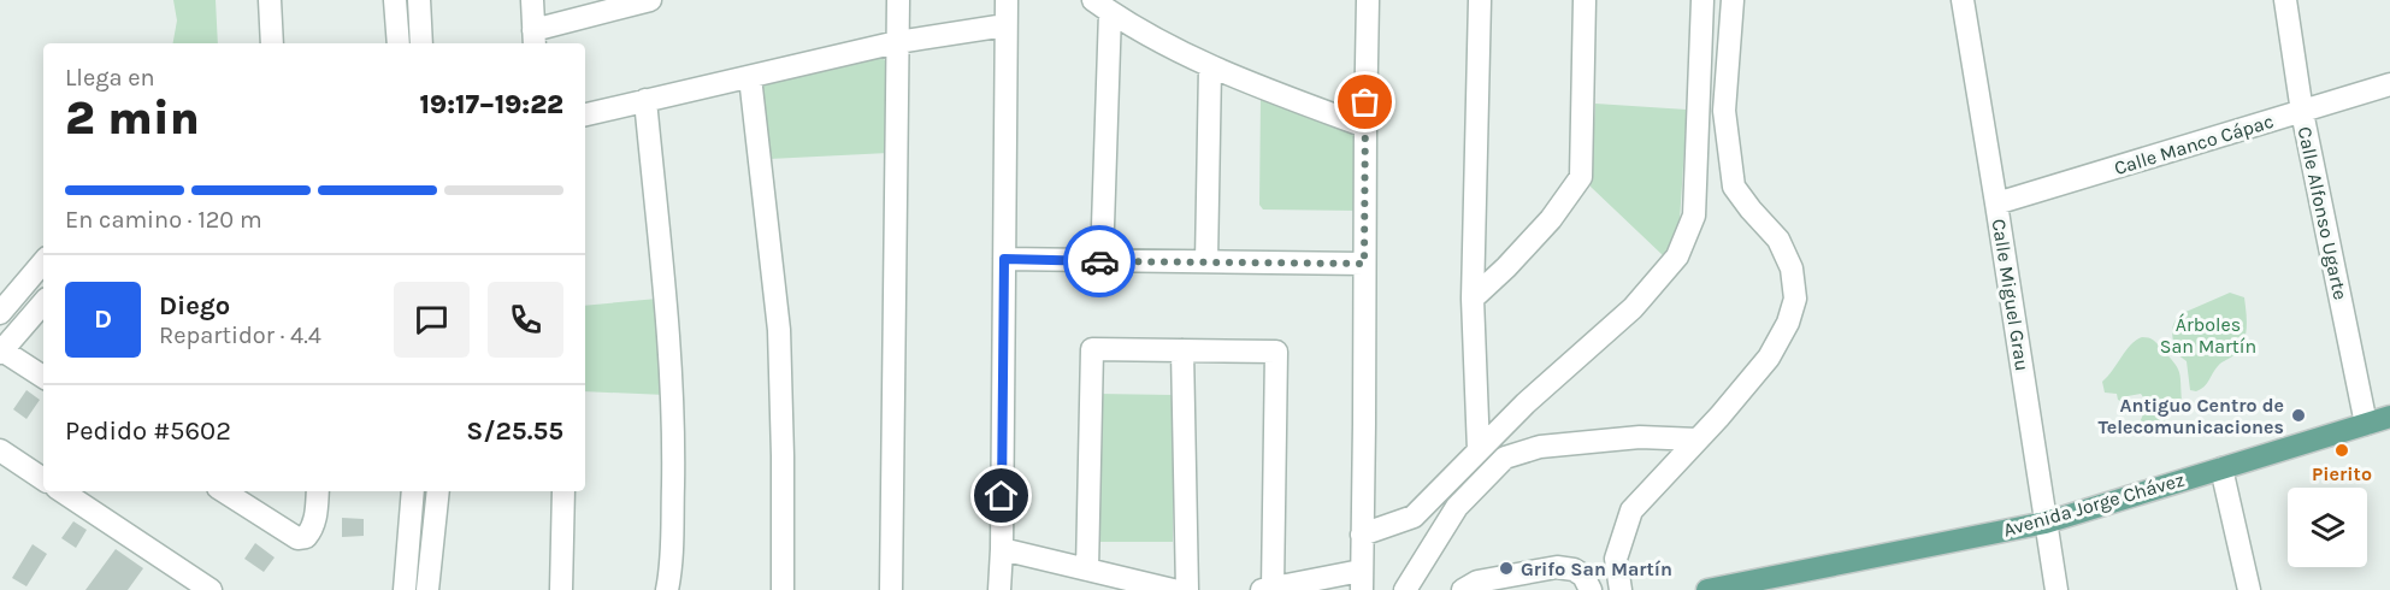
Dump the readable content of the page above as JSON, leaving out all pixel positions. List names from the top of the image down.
{
  "streets": {
    "main road": ["Avenida Jorge Chávez"],
    "street": ["Calle Manco Cápac", "Calle Alfonso Ugarte", "Calle Miguel Grau"]
  },
  "crossings": [
    ["Calle Manco Cápac", "Calle Alfonso Ugarte"],
    ["Calle Manco Cápac", "Calle Miguel Grau"],
    ["Calle Alfonso Ugarte", "Avenida Jorge Chávez"],
    ["Calle Miguel Grau", "Avenida Jorge Chávez"]
  ],
  "parks": ["Árboles San Martín"],
  "places": ["Antiguo Centro de Telecomunicaciones", "Pierito", "Grifo San Martín"],
  "page": {
    "heading": ["2 min", "Llega en", "19:17–19:22"],
    "panel": [
      "Diego",
      "Repartidor · 4.4",
      "Pedido #5602",
      "S/25.55"
    ],
    "bar": "En camino · 120 m",
    "round": "D"
  }
}
